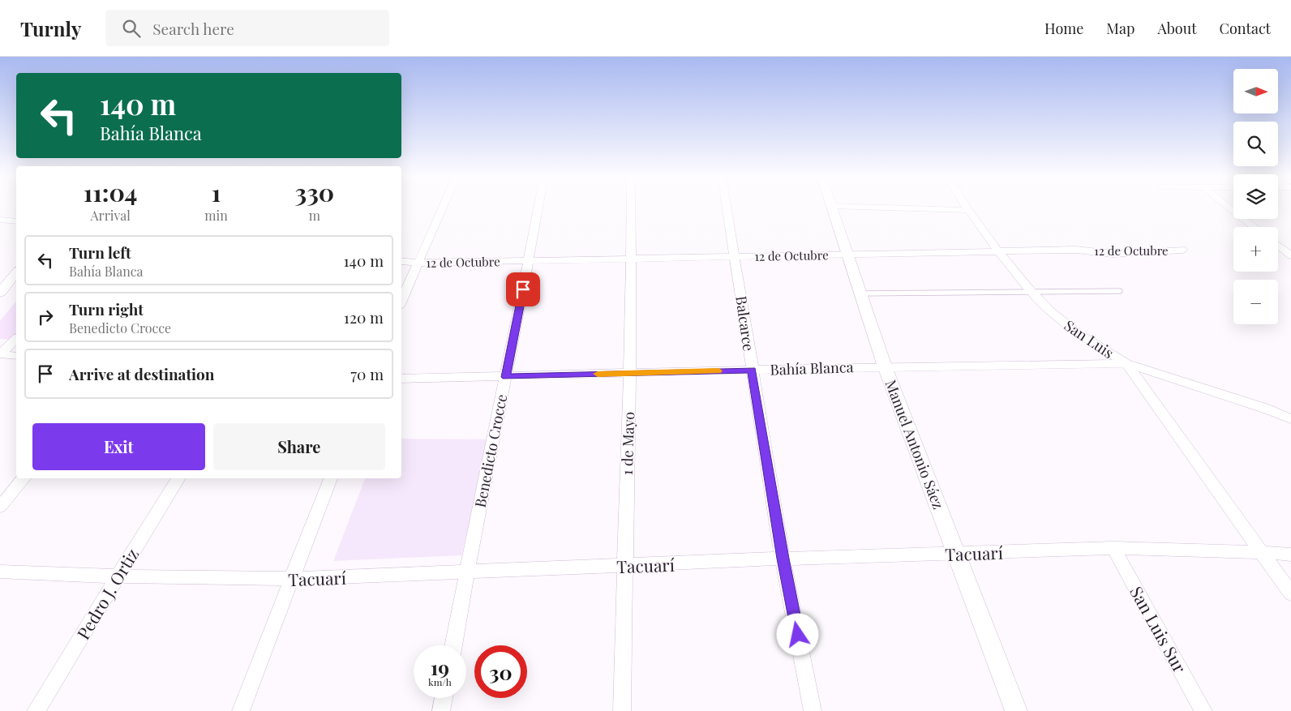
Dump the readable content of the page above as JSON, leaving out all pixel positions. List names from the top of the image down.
{
  "streets": {
    "street": [
      "12 de Octubre",
      "Balcarce",
      "San Luis",
      "Bahía Blanca",
      "1 de Mayo",
      "Manuel Antonio Sáez",
      "Benedicto Crocce",
      "Tacuarí",
      "Pedro J. Ortiz",
      "San Luis Sur"
    ]
  },
  "crossings": [
    ["12 de Octubre", "Balcarce"],
    ["12 de Octubre", "San Luis"],
    ["12 de Octubre", "1 de Mayo"],
    ["12 de Octubre", "Manuel Antonio Sáez"],
    ["12 de Octubre", "Benedicto Crocce"],
    ["Balcarce", "Bahía Blanca"],
    ["Balcarce", "Tacuarí"],
    ["San Luis", "Bahía Blanca"],
    ["Bahía Blanca", "1 de Mayo"],
    ["Bahía Blanca", "Manuel Antonio Sáez"],
    ["Bahía Blanca", "Benedicto Crocce"],
    ["1 de Mayo", "Tacuarí"],
    ["Manuel Antonio Sáez", "Tacuarí"],
    ["Benedicto Crocce", "Tacuarí"],
    ["Tacuarí", "Pedro J. Ortiz"],
    ["Tacuarí", "San Luis Sur"]
  ],
  "north": "right",
  "page": {
    "header": "Turnly",
    "search": "Search here",
    "nav": [
      "Home",
      "Map",
      "About",
      "Contact"
    ],
    "map_buttons": ["+", "−"],
    "turn": ["140 m", "Bahía Blanca"],
    "eta": [
      "11:04",
      "Arrival",
      "1",
      "min",
      "330",
      "m"
    ],
    "list": [
      {
        "name": "Turn left",
        "note": "Bahía Blanca",
        "value": "140 m"
      },
      {
        "name": "Turn right",
        "note": "Benedicto Crocce",
        "value": "120 m"
      },
      {
        "name": "Arrive at destination",
        "value": "70 m"
      }
    ],
    "buttons": ["Exit", "Share"],
    "speed": "19 km/h",
    "limit": "30"
  }
}
